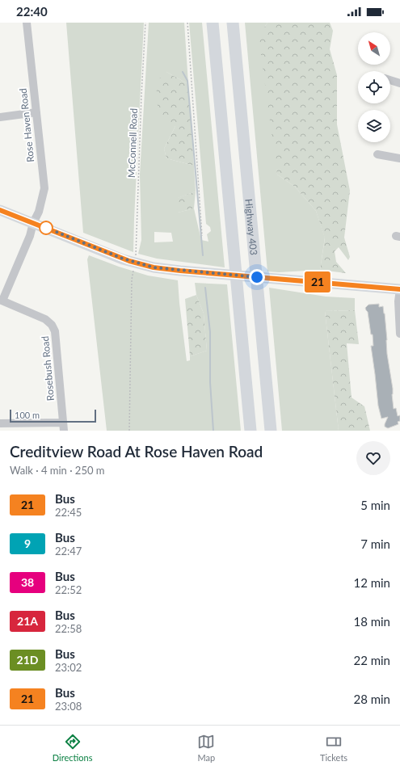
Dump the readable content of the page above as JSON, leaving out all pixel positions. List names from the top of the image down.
{
  "streets": {
    "highway": ["Highway 403"],
    "street": ["Rose Haven Road", "Rosebush Road"],
    "path": ["McConnell Road"]
  },
  "crossings": [
    ["Rose Haven Road", "Rosebush Road"]
  ],
  "lines": ["bus line 21"],
  "scale_bar": "100 m",
  "north": "top left",
  "page": {
    "status": "22:40",
    "on_map": "21",
    "scale": "100 m",
    "heading": ["Creditview Road At Rose Haven Road", "Walk · 4 min · 250 m"],
    "list": [
      {
        "mark": "21",
        "name": "Bus",
        "note": "22:45",
        "value": "5 min"
      },
      {
        "mark": "9",
        "name": "Bus",
        "note": "22:47",
        "value": "7 min"
      },
      {
        "mark": "38",
        "name": "Bus",
        "note": "22:52",
        "value": "12 min"
      },
      {
        "mark": "21A",
        "name": "Bus",
        "note": "22:58",
        "value": "18 min"
      },
      {
        "mark": "21D",
        "name": "Bus",
        "note": "23:02",
        "value": "22 min"
      },
      {
        "mark": "21",
        "name": "Bus",
        "note": "23:08",
        "value": "28 min"
      }
    ],
    "tabs": ["Directions", "Map", "Tickets"]
  }
}
